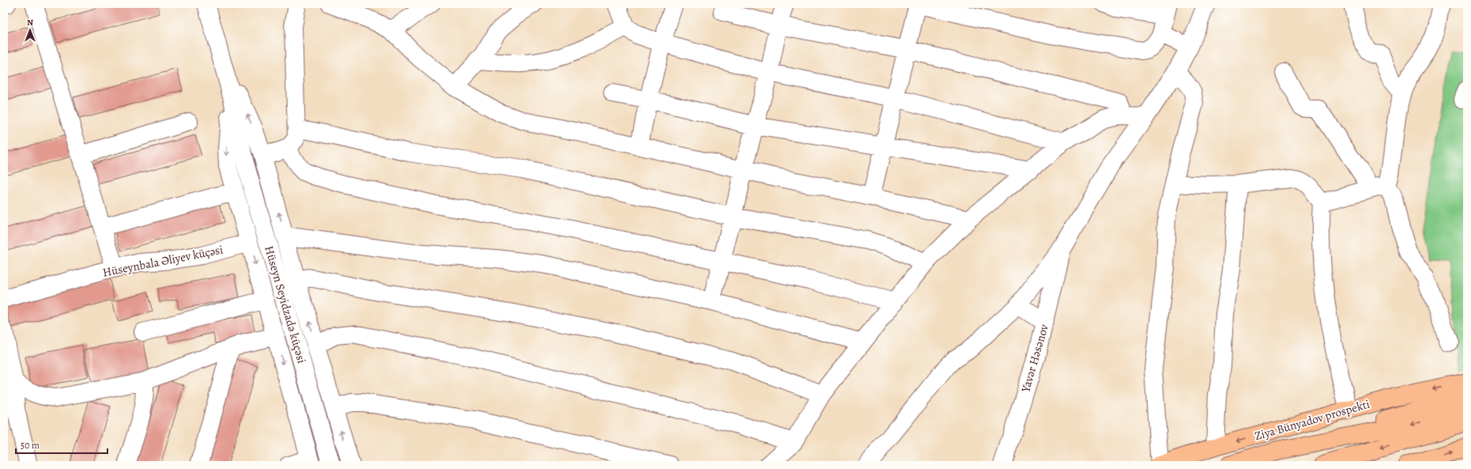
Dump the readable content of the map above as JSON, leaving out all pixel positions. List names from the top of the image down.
{
  "streets": {
    "main road": ["Ziya Bünyadov prospekti"],
    "street": ["Hüseynbala Əliyev küçəsi", "Hüseyn Seyidzadə küçəsi", "Yavər Həsənov"]
  },
  "scale_bar": "50 m",
  "north": "top"
}
